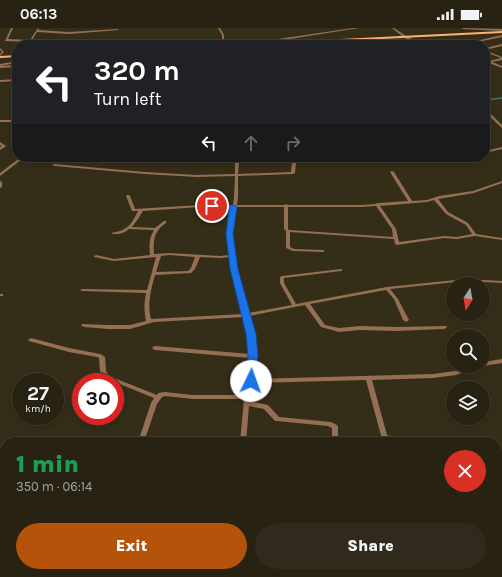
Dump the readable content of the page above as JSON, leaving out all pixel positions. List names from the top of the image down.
{
  "north": "bottom",
  "page": {
    "status": "06:13",
    "turn": ["320 m", "Turn left"],
    "speed": "27 km/h",
    "limit": "30",
    "heading": ["1 min", "350 m · 06:14"],
    "buttons": ["Exit", "Share"]
  }
}
